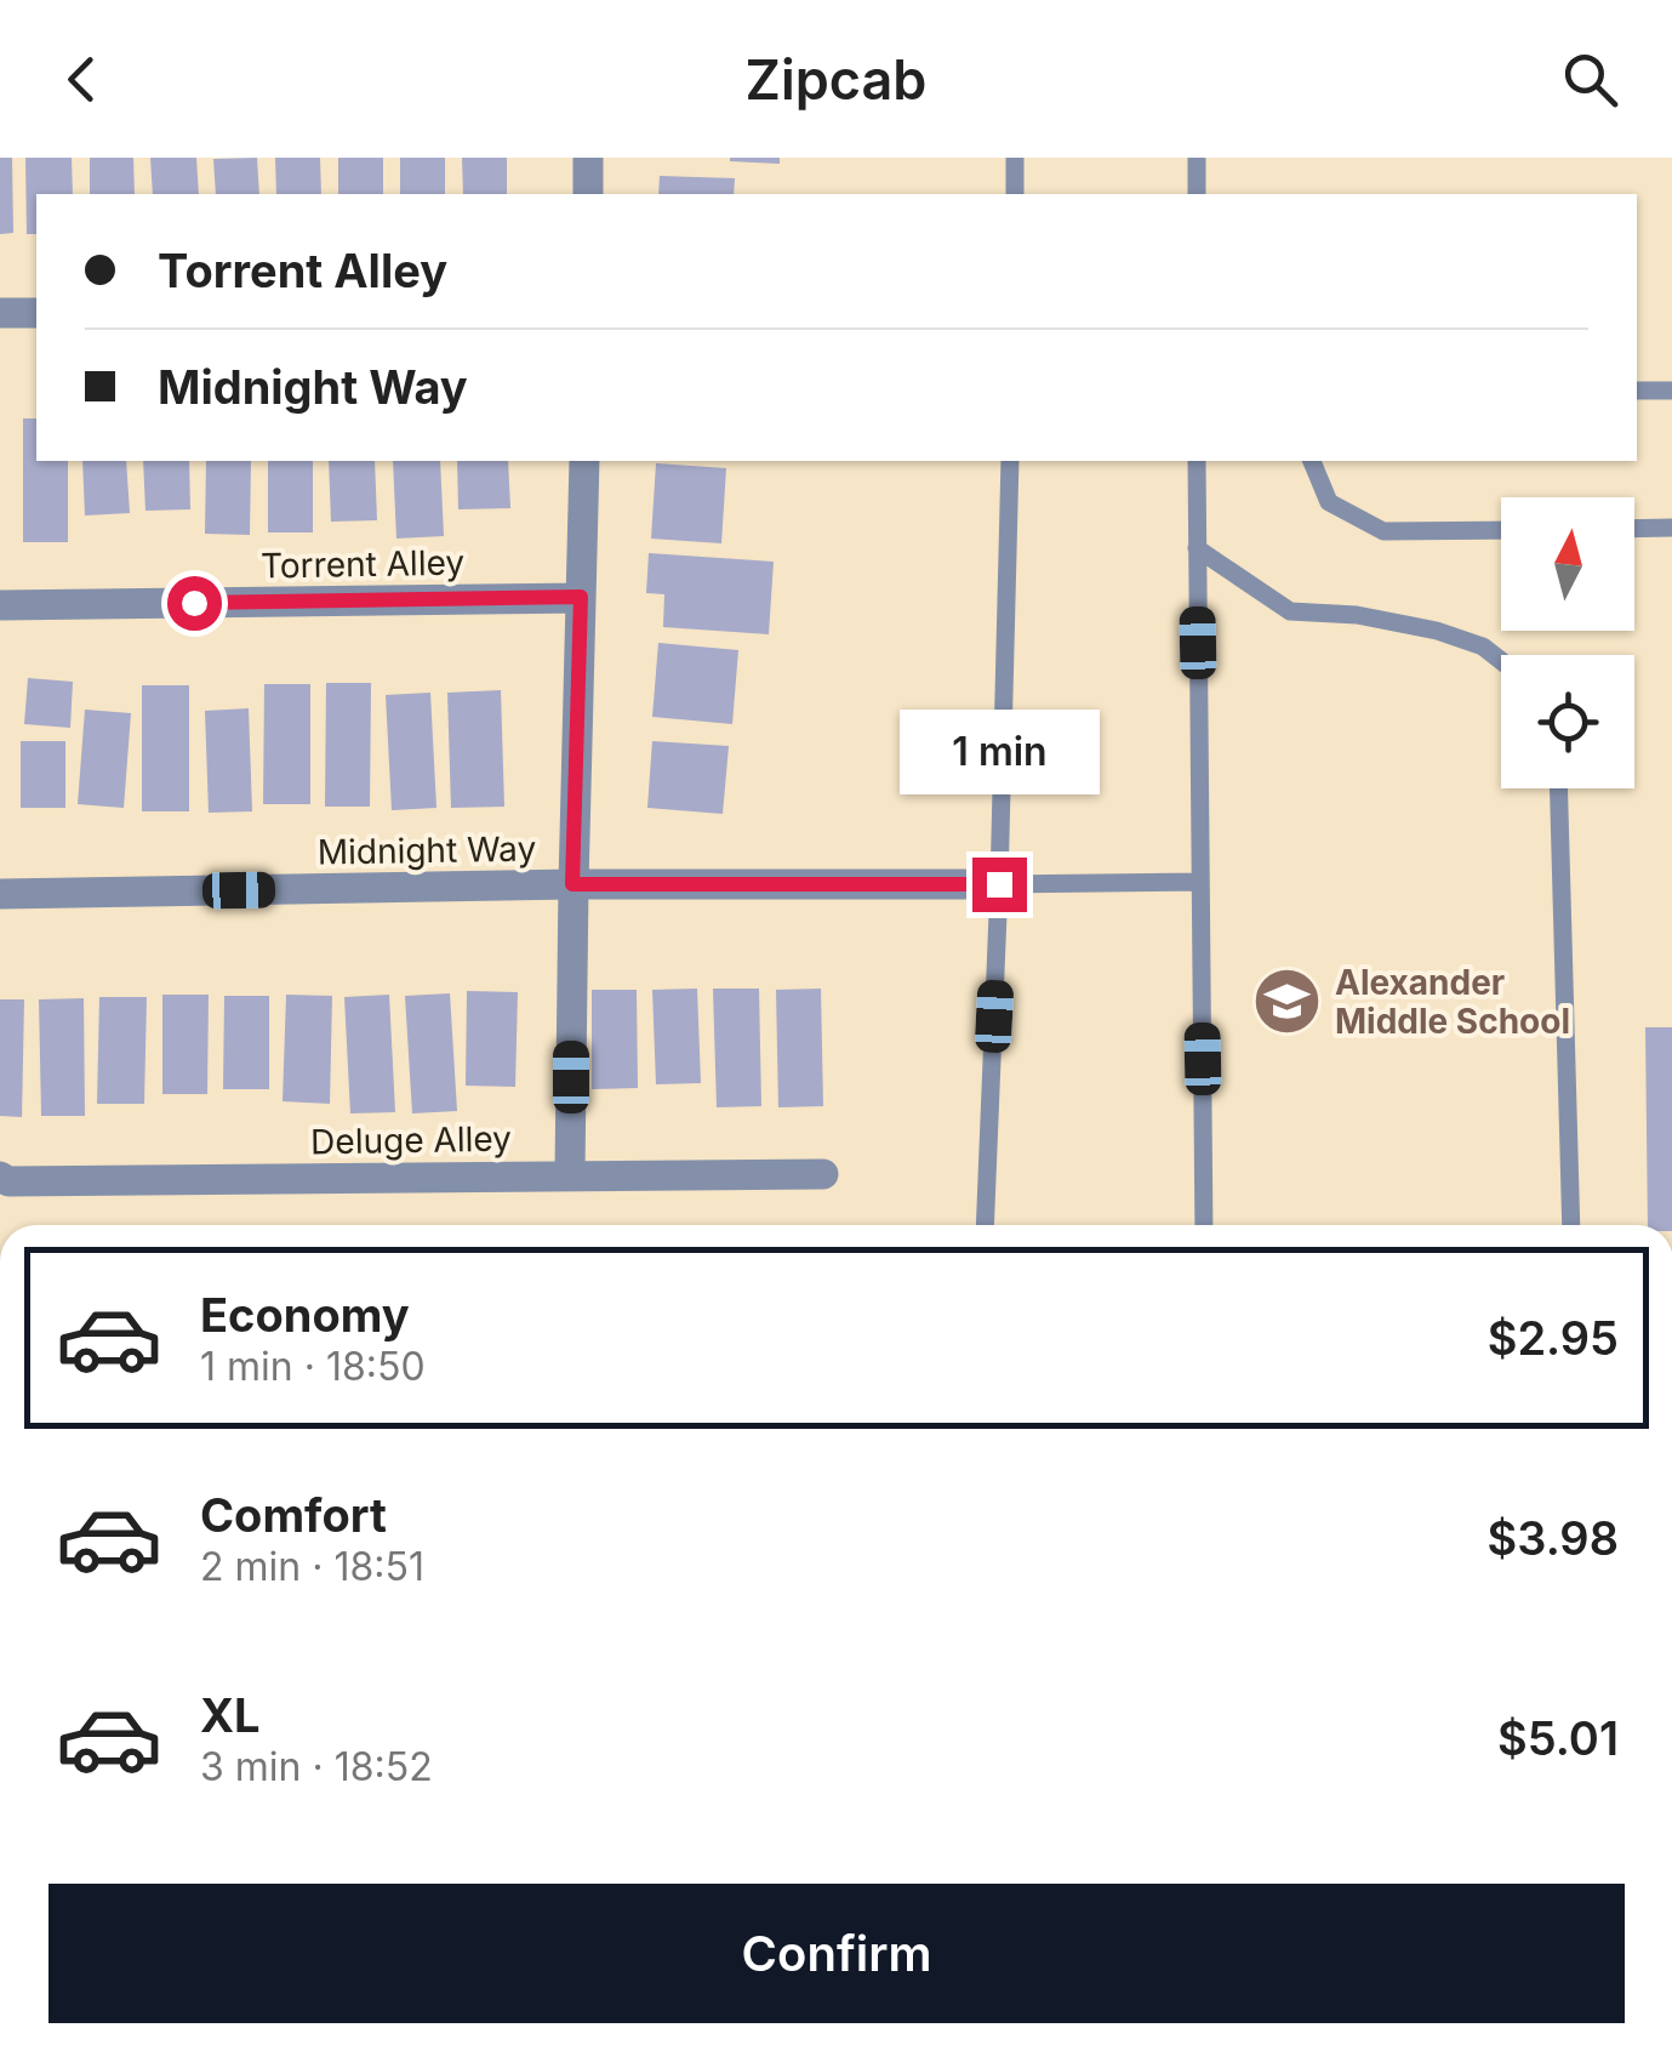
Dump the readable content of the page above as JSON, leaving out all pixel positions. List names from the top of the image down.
{
  "streets": {
    "street": ["Torrent Alley", "Midnight Way", "Deluge Alley"]
  },
  "places": {
    "school or university": ["Alexander Middle School"]
  },
  "north": "top",
  "page": {
    "header": "Zipcab",
    "banner": ["Torrent Alley", "Midnight Way"],
    "bubble": "1 min",
    "list": [
      {
        "name": "Economy",
        "note": "1 min · 18:50",
        "value": "$2.95"
      },
      {
        "name": "Comfort",
        "note": "2 min · 18:51",
        "value": "$3.98"
      },
      {
        "name": "XL",
        "note": "3 min · 18:52",
        "value": "$5.01"
      }
    ],
    "buttons": "Confirm"
  }
}
